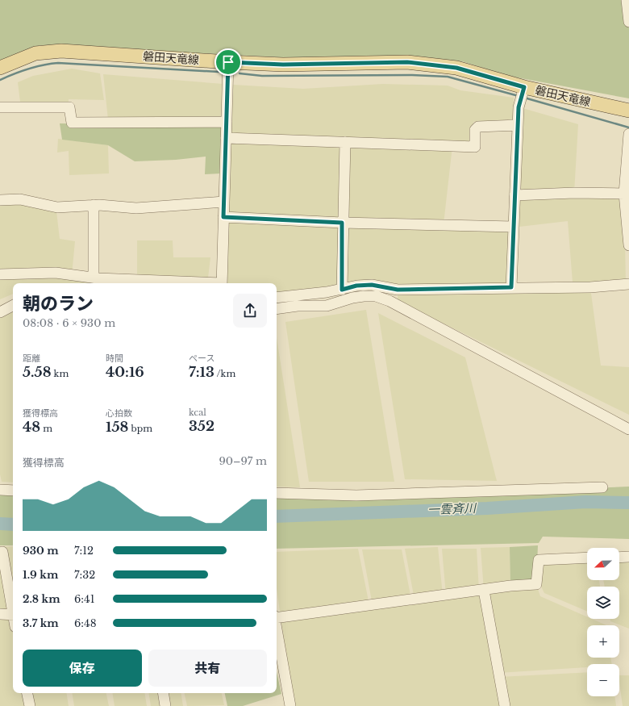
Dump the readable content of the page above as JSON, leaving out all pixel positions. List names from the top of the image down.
{
  "streets": {
    "main road": ["磐田天竜線"]
  },
  "water": ["一雲斉川"],
  "north": "left",
  "page": {
    "heading": ["朝のラン", "08:08 · 6 × 930 m"],
    "stats": [
      ["距離", "5.58 km"],
      ["時間", "40:16"],
      ["ペース", "7:13 /km"],
      ["獲得標高", "48 m"],
      ["心拍数", "158 bpm"],
      ["kcal", "352"]
    ],
    "chart": ["獲得標高", "90–97 m"],
    "list": [
      {
        "name": "930 m",
        "note": "7:12"
      },
      {
        "name": "1.9 km",
        "note": "7:32"
      },
      {
        "name": "2.8 km",
        "note": "6:41"
      },
      {
        "name": "3.7 km",
        "note": "6:48"
      }
    ],
    "map_buttons": ["+", "−"],
    "buttons": ["保存", "共有"]
  }
}
